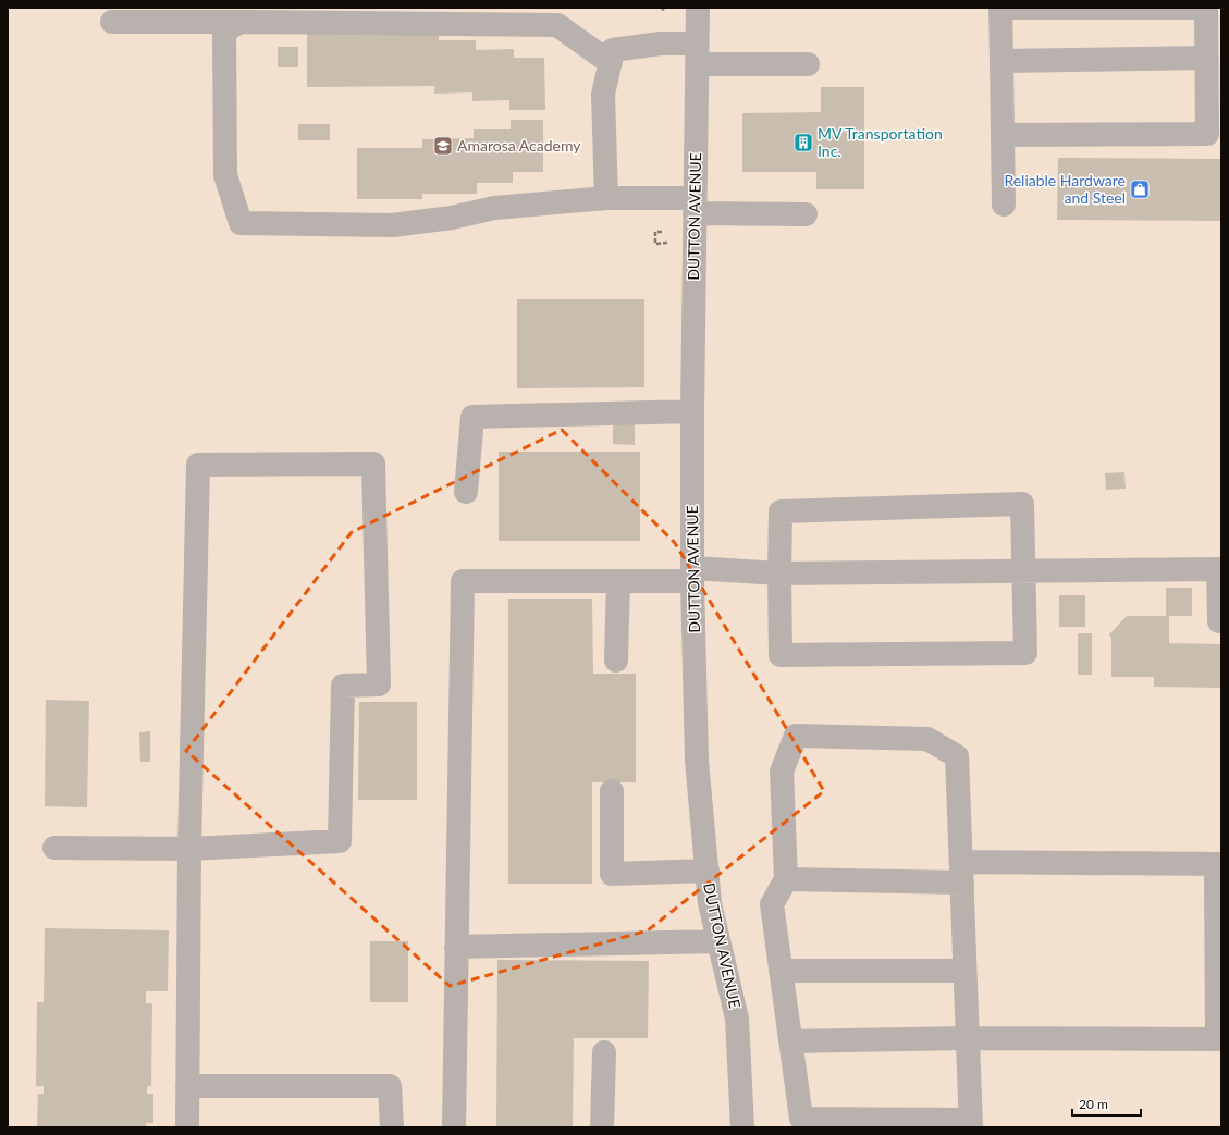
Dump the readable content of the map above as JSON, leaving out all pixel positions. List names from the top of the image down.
{
  "streets": {
    "street": ["DUTTON AVENUE"]
  },
  "places": {
    "building": ["MV Transportation Inc."],
    "school or university": ["Amarosa Academy"],
    "shop": ["Reliable Hardware and Steel"]
  },
  "scale_bar": "20 m"
}
